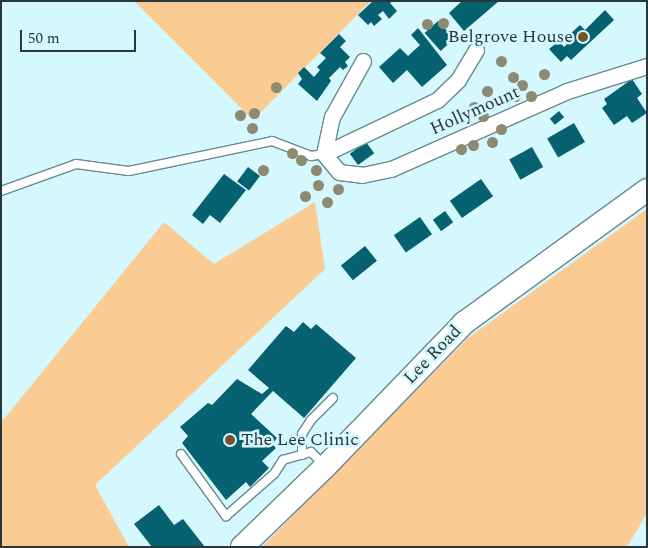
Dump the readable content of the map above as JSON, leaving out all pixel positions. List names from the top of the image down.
{
  "streets": {
    "street": ["Hollymount", "Lee Road"]
  },
  "places": ["Belgrove House", "The Lee Clinic"],
  "scale_bar": "50 m"
}
